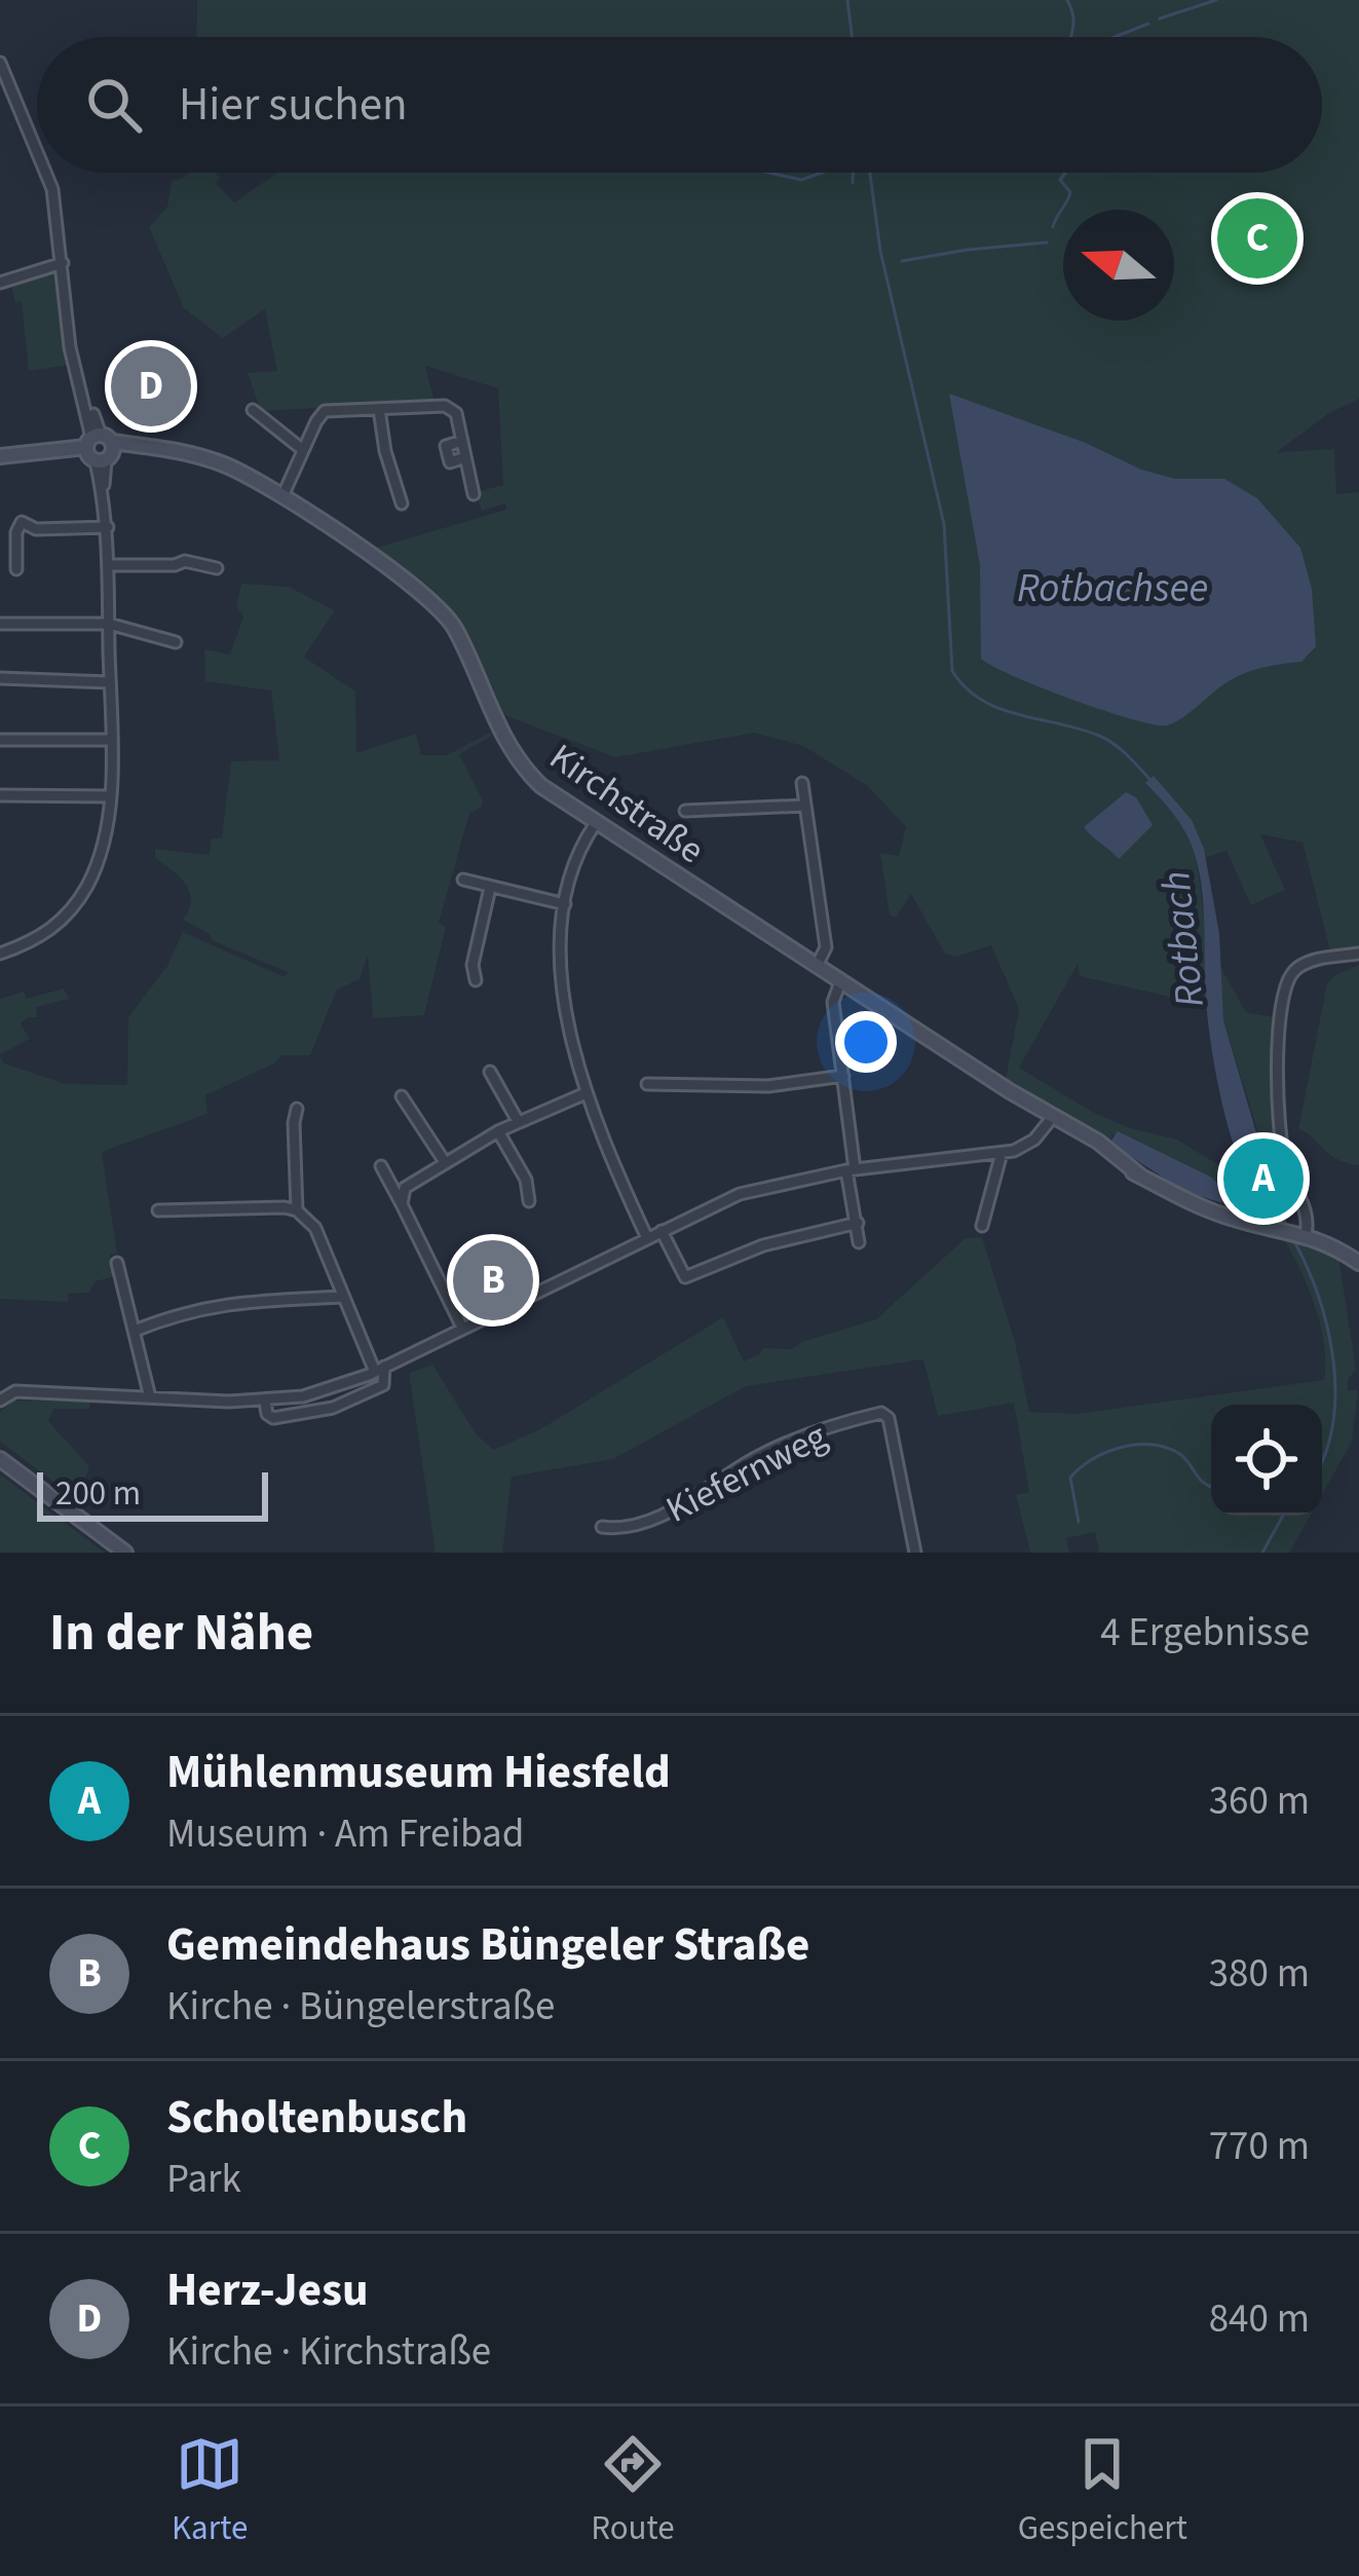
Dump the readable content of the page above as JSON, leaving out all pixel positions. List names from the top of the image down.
{
  "streets": {
    "street": ["Kirchstraße", "Kiefernweg"]
  },
  "water": ["Rotbachsee", "Rotbach"],
  "scale_bar": "200 m",
  "north": "left",
  "page": {
    "search": "Hier suchen",
    "pins": [
      "C",
      "D",
      "A",
      "B"
    ],
    "scale": "200 m",
    "heading": ["In der Nähe", "4 Ergebnisse"],
    "list": [
      {
        "mark": "A",
        "name": "Mühlenmuseum Hiesfeld",
        "note": "Museum · Am Freibad",
        "value": "360 m"
      },
      {
        "mark": "B",
        "name": "Gemeindehaus Büngeler Straße",
        "note": "Kirche · Büngelerstraße",
        "value": "380 m"
      },
      {
        "mark": "C",
        "name": "Scholtenbusch",
        "note": "Park",
        "value": "770 m"
      },
      {
        "mark": "D",
        "name": "Herz-Jesu",
        "note": "Kirche · Kirchstraße",
        "value": "840 m"
      }
    ],
    "nav": ["Karte", "Route", "Gespeichert"]
  }
}
